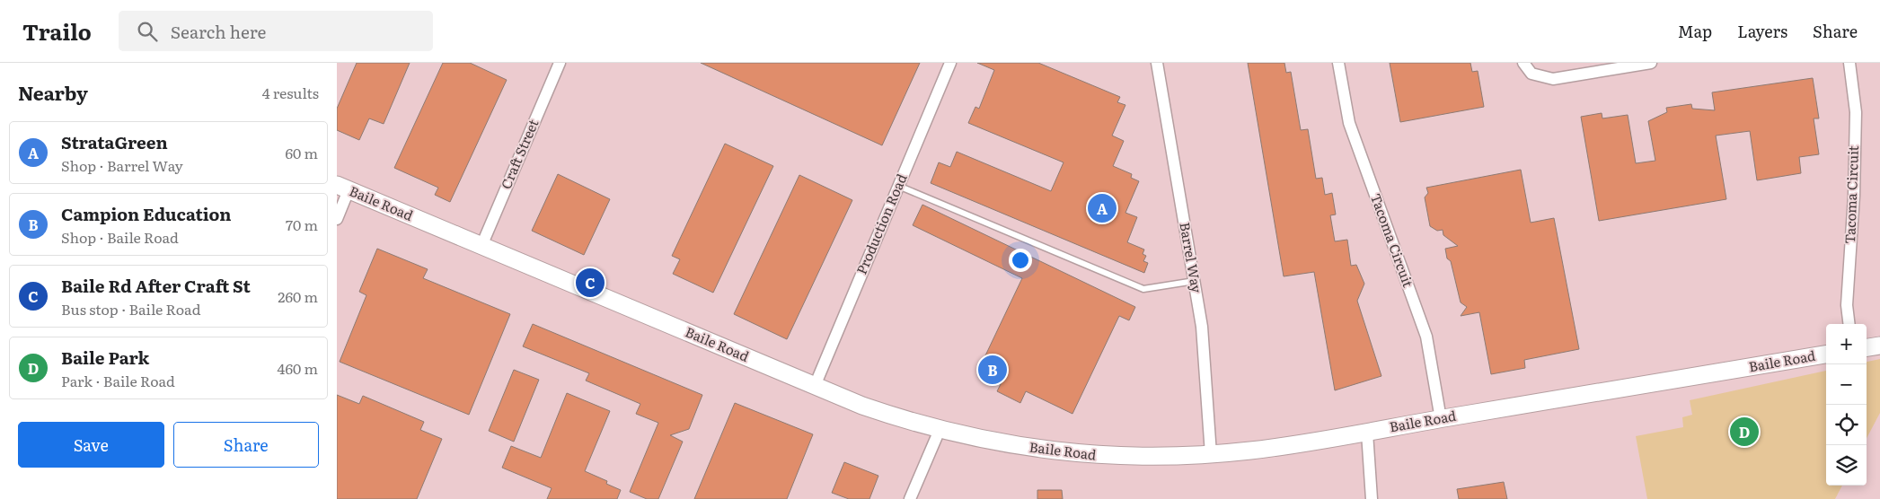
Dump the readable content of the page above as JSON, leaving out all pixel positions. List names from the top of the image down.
{
  "streets": {
    "street": [
      "Craft Street",
      "Tacoma Circuit",
      "Baile Road",
      "Production Road",
      "Barrel Way"
    ]
  },
  "crossings": [
    ["Craft Street", "Baile Road"],
    ["Tacoma Circuit", "Baile Road"],
    ["Baile Road", "Production Road"],
    ["Baile Road", "Barrel Way"]
  ],
  "page": {
    "header": "Trailo",
    "search": "Search here",
    "nav": ["Map", "Layers", "Share"],
    "heading": ["Nearby", "4 results"],
    "list": [
      {
        "mark": "A",
        "name": "StrataGreen",
        "note": "Shop · Barrel Way",
        "value": "60 m"
      },
      {
        "mark": "B",
        "name": "Campion Education",
        "note": "Shop · Baile Road",
        "value": "70 m"
      },
      {
        "mark": "C",
        "name": "Baile Rd After Craft St",
        "note": "Bus stop · Baile Road",
        "value": "260 m"
      },
      {
        "mark": "D",
        "name": "Baile Park",
        "note": "Park · Baile Road",
        "value": "460 m"
      }
    ],
    "pins": [
      "A",
      "C",
      "B",
      "D"
    ],
    "map_buttons": ["+", "−"],
    "buttons": ["Save", "Share"]
  }
}
